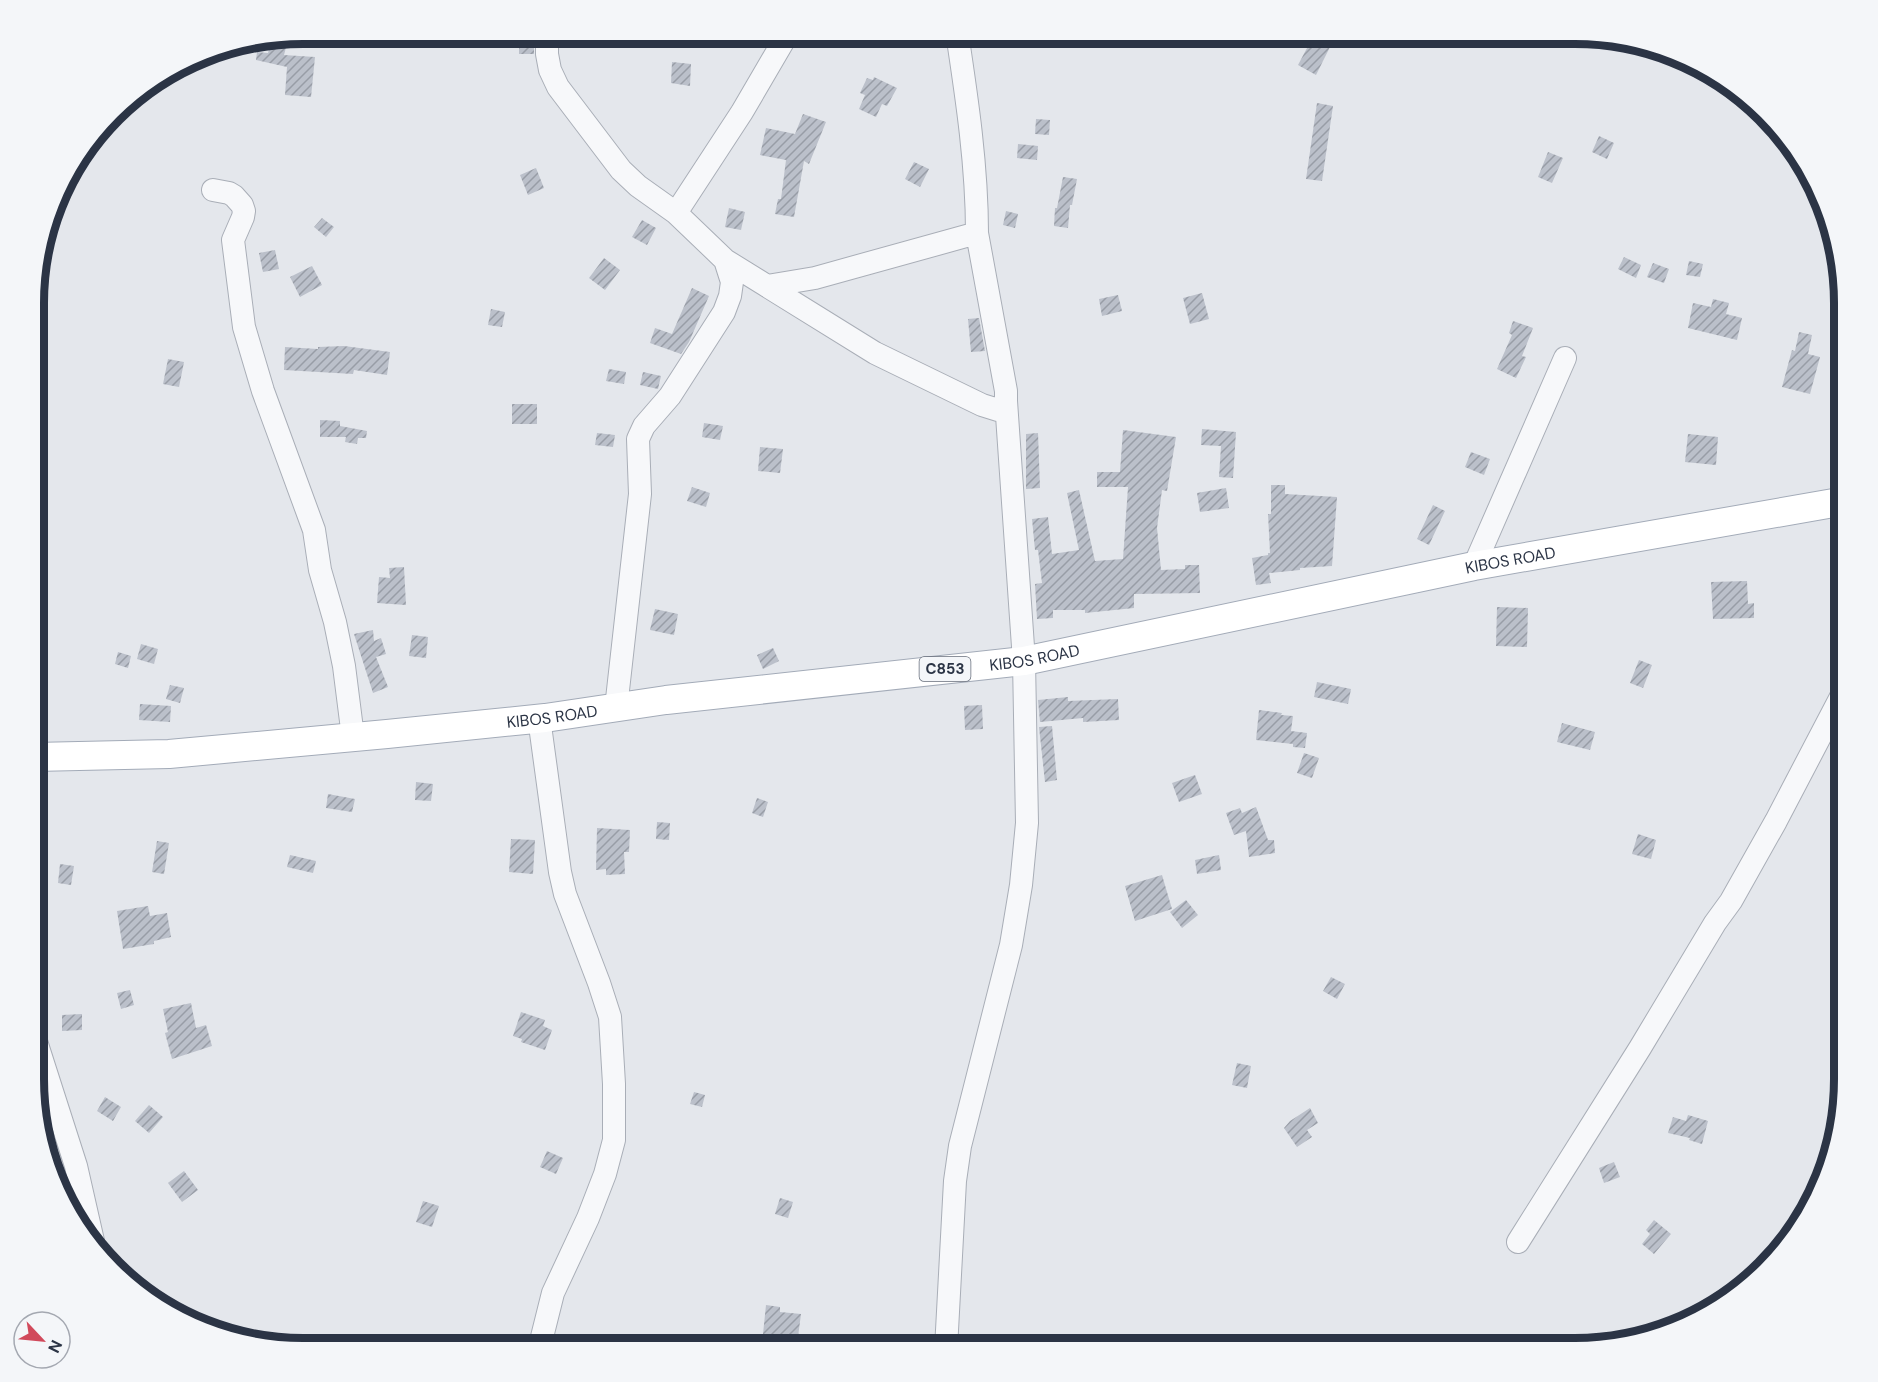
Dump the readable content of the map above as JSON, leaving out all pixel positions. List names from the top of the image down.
{
  "streets": {
    "main road": ["KIBOS ROAD", "C853"]
  },
  "north": "bottom right"
}
